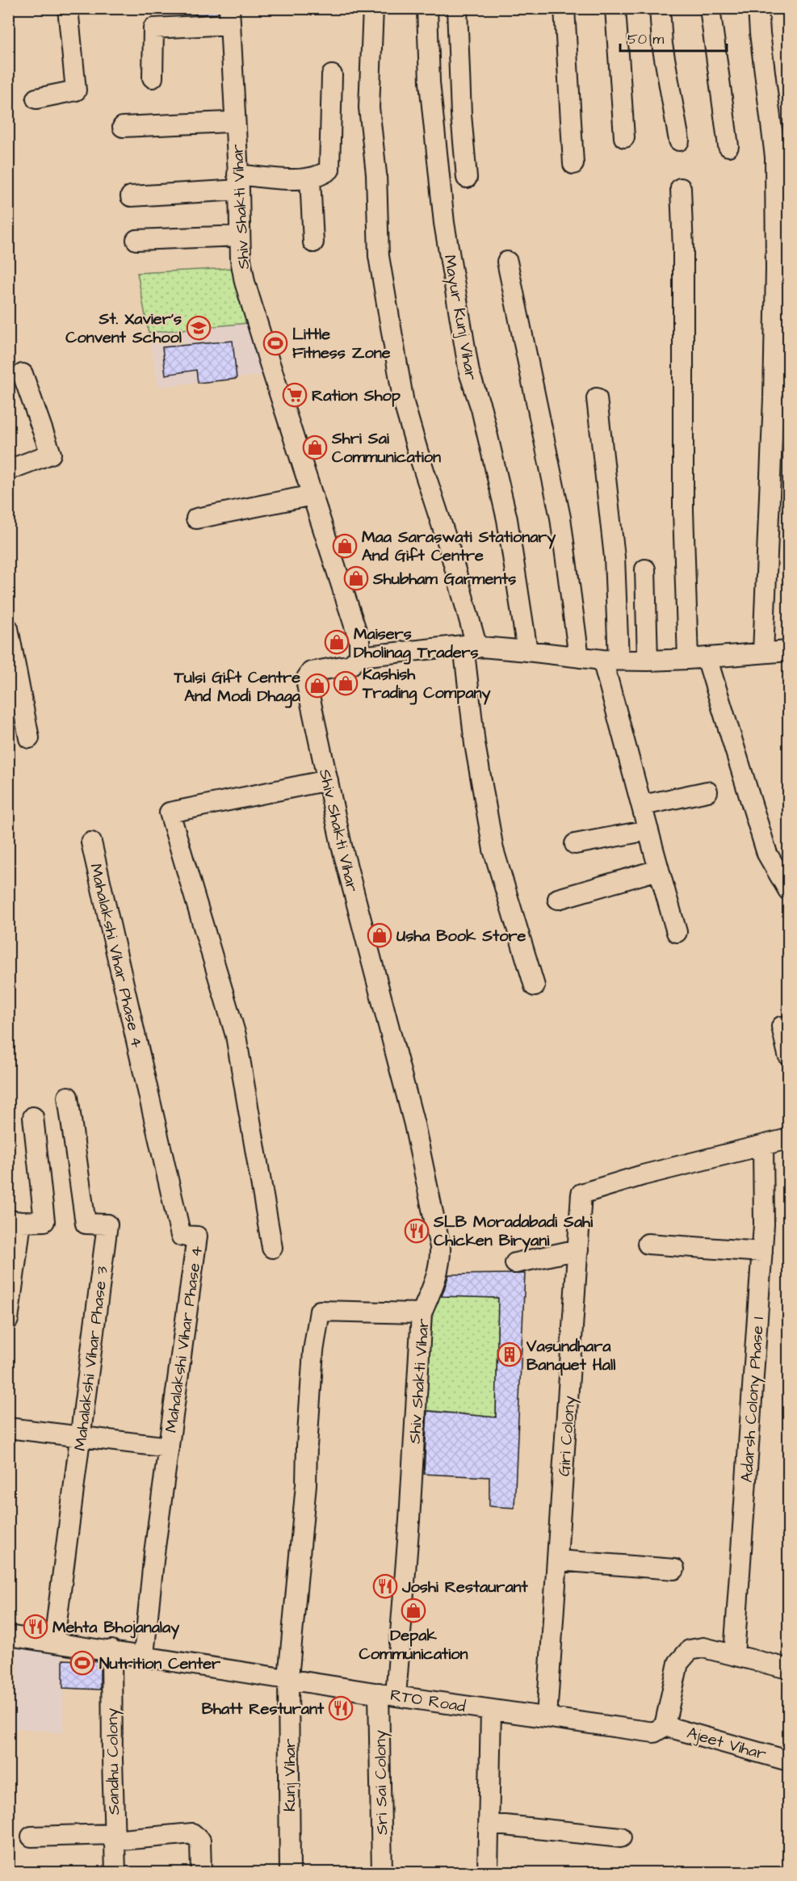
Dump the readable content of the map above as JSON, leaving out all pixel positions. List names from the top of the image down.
{
  "streets": {
    "street": [
      "Shiv Shakti Vihar",
      "Mayur Kunj Vihar",
      "Mahalakshi Vihar Phase 4",
      "Mahalakshi Vihar Phase 3",
      "Adarsh Colony Phase 1",
      "Giri Colony",
      "RTO Road",
      "Ajeet Vihar",
      "Sandhu Colony",
      "Kunj Vihar",
      "Sri Sai Colony"
    ]
  },
  "crossings": [
    ["Shiv Shakti Vihar", "RTO Road"],
    ["Shiv Shakti Vihar", "Kunj Vihar"],
    ["Shiv Shakti Vihar", "Sri Sai Colony"],
    ["Mahalakshi Vihar Phase 4", "RTO Road"],
    ["Mahalakshi Vihar Phase 3", "RTO Road"],
    ["Adarsh Colony Phase 1", "Giri Colony"],
    ["Giri Colony", "RTO Road"],
    ["RTO Road", "Ajeet Vihar"],
    ["RTO Road", "Sandhu Colony"],
    ["RTO Road", "Kunj Vihar"],
    ["RTO Road", "Sri Sai Colony"]
  ],
  "places": {
    "school or university": ["St. Xavier's Convent School"],
    "sports": ["Little Fitness Zone", "Nutrition Center"],
    "supermarket": ["Ration Shop"],
    "shop": [
      "Shri Sai Communication",
      "Maa Saraswati Stationary And Gift Centre",
      "Shubham Garments",
      "Maisers Dholinag Traders",
      "Kashish Trading Company",
      "Tulsi Gift Centre And Modi Dhaga",
      "Usha Book Store",
      "Depak Communication"
    ],
    "restaurant": [
      "SLB Moradabadi Sahi Chicken Biryani",
      "Joshi Restaurant",
      "Mehta Bhojanalay",
      "Bhatt Resturant"
    ],
    "building": ["Vasundhara Banquet Hall"]
  },
  "scale_bar": "50 m"
}
